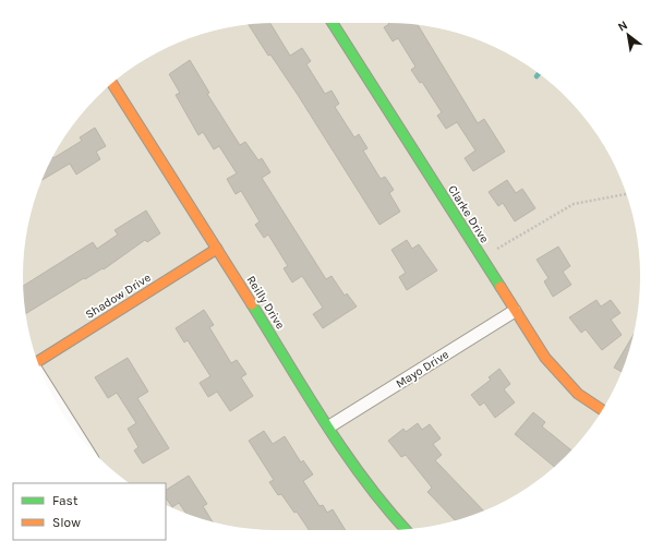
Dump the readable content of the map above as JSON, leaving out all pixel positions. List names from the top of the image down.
{
  "streets": {
    "street": [
      "Clarke Drive",
      "Shadow Drive",
      "Reilly Drive",
      "Mayo Drive"
    ]
  },
  "crossings": [
    ["Clarke Drive", "Mayo Drive"],
    ["Shadow Drive", "Reilly Drive"],
    ["Reilly Drive", "Mayo Drive"]
  ],
  "legend": ["Fast", "Slow"],
  "north": "top left"
}
